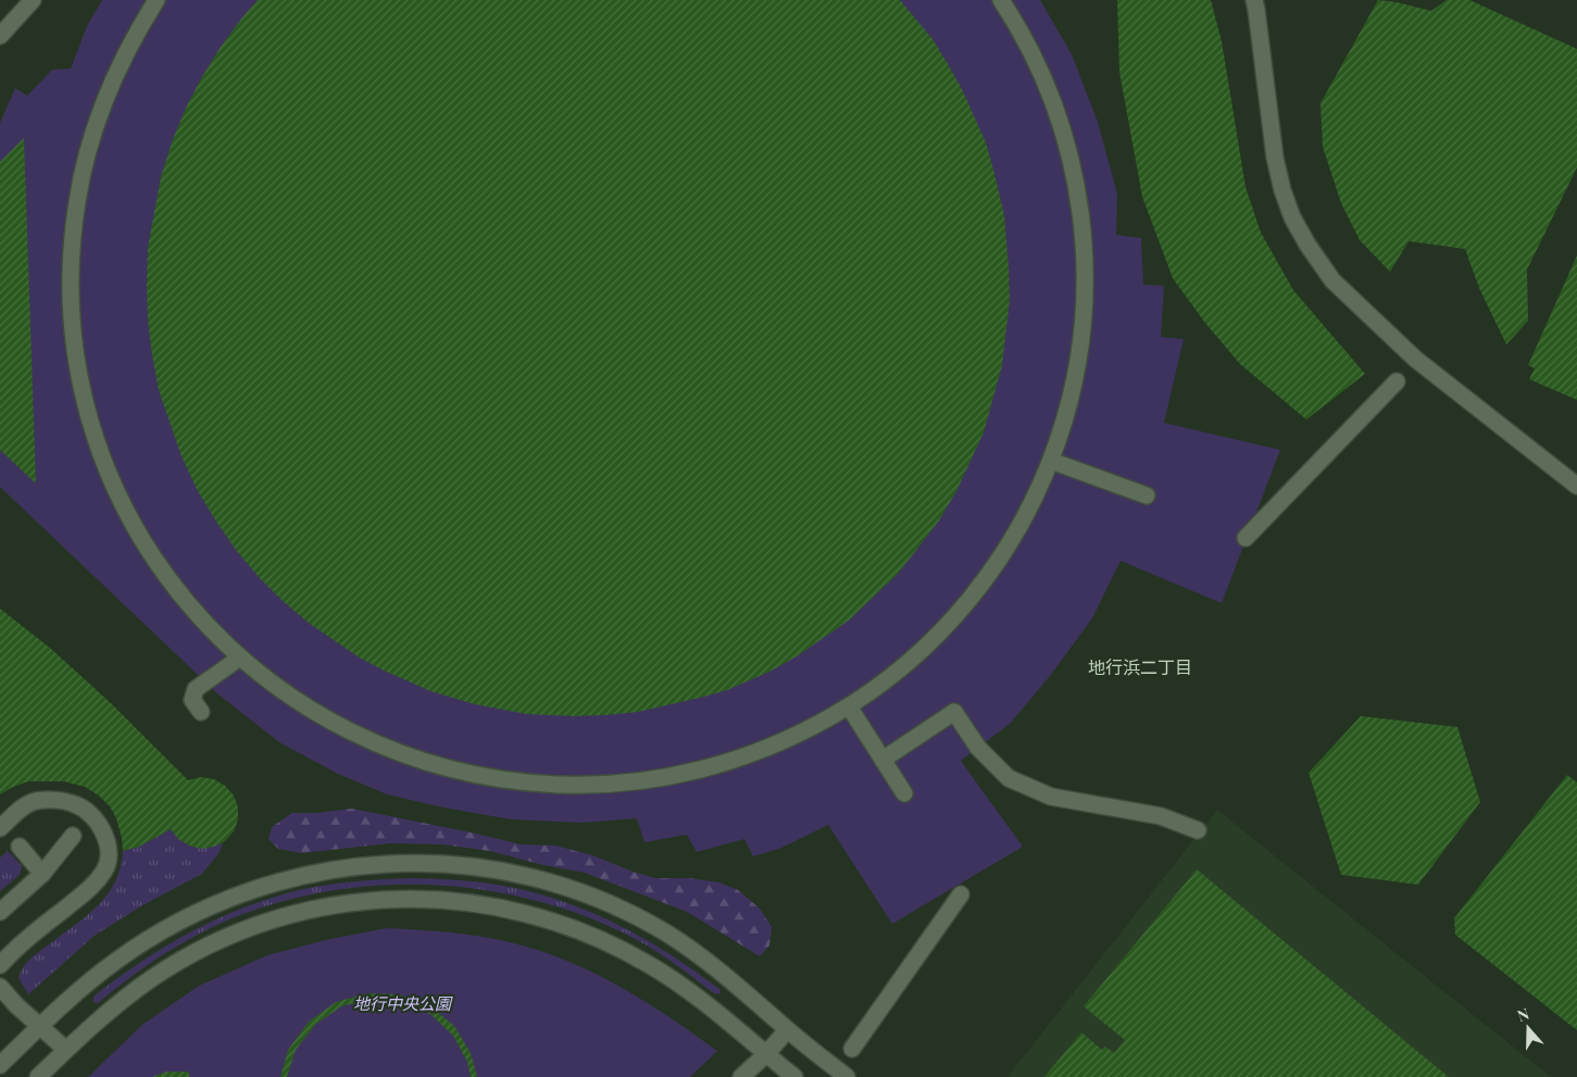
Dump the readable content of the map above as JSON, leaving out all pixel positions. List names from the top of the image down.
{
  "districts": ["地行浜二丁目"],
  "parks": ["地行中央公園"],
  "north": "top"
}
